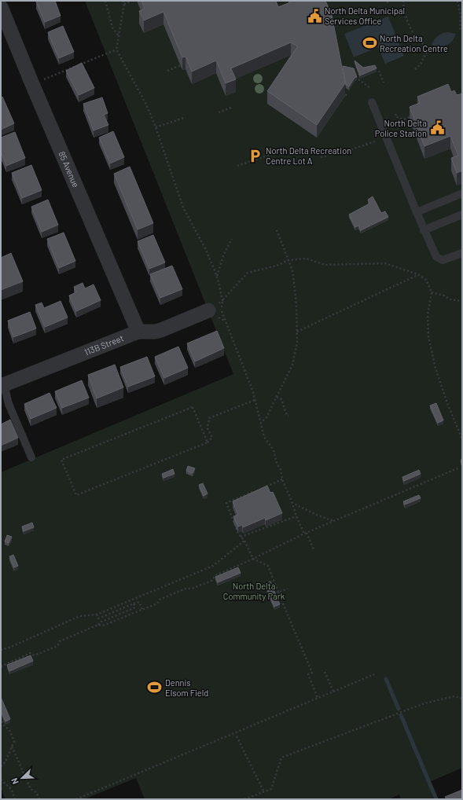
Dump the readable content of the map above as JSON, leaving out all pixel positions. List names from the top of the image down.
{
  "streets": {
    "street": ["85 Avenue", "113B Street"]
  },
  "crossings": [
    ["85 Avenue", "113B Street"]
  ],
  "parks": ["North Delta Community Park"],
  "places": {
    "public building": ["North Delta Municipal Services Office", "North Delta Police Station"],
    "sports": ["North Delta Recreation Centre", "Dennis Elsom Field"],
    "parking": ["North Delta Recreation Centre Lot A"]
  },
  "north": "bottom left"
}
